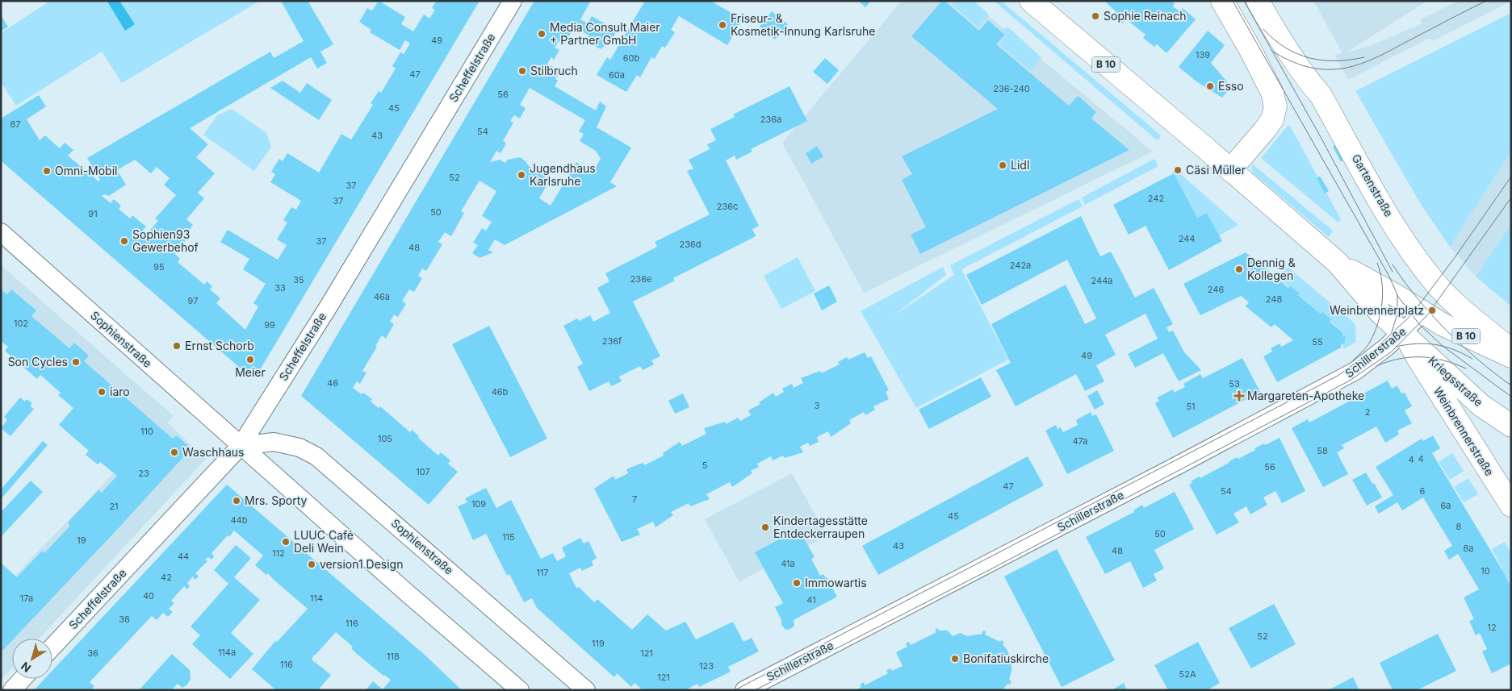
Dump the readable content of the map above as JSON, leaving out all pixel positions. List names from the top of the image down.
{
  "streets": {
    "main road": [
      "B 10",
      "Gartenstraße",
      "Kriegsstraße",
      "Weinbrennerstraße"
    ],
    "street": ["Scheffelstraße", "Sophienstraße", "Schillerstraße"]
  },
  "crossings": [
    ["B 10", "Schillerstraße"],
    ["B 10", "Kriegsstraße"],
    ["B 10", "Weinbrennerstraße"],
    ["Scheffelstraße", "Sophienstraße"],
    ["Schillerstraße", "Kriegsstraße"],
    ["Schillerstraße", "Weinbrennerstraße"],
    ["Kriegsstraße", "Weinbrennerstraße"]
  ],
  "places": {
    "other": [
      "Sophie Reinach",
      "Friseur- & Kosmetik-Innung Karlsruhe",
      "Media Consult Maier + Partner GmbH",
      "Stilbruch",
      "Esso",
      "Lidl",
      "Cäsi Müller",
      "Omni-Mobil",
      "Jugendhaus Karlsruhe",
      "Sophien93 Gewerbehof",
      "Dennig & Kollegen",
      "Weinbrennerplatz",
      "Ernst Schorb",
      "Meier",
      "Son Cycles",
      "iaro",
      "Waschhaus",
      "Mrs. Sporty",
      "Kindertagesstätte Entdeckerraupen",
      "LUUC Café Deli Wein",
      "version1 Design",
      "Immowartis",
      "Bonifatiuskirche"
    ],
    "health": ["Margareten-Apotheke"]
  },
  "house_numbers": [
    "49",
    "139",
    "60b",
    "47",
    "60a",
    "236-240",
    "56",
    "45",
    "236a",
    "87",
    "54",
    "43",
    "52",
    "37",
    "242",
    "37",
    "236c",
    "50",
    "91",
    "244",
    "37",
    "236d",
    "48",
    "242a",
    "95",
    "236e",
    "35",
    "244a",
    "33",
    "246",
    "46a",
    "248",
    "97",
    "102",
    "99",
    "236f",
    "55",
    "49",
    "46",
    "53",
    "46b",
    "3",
    "51",
    "2",
    "110",
    "105",
    "47a",
    "58",
    "4",
    "4",
    "5",
    "56",
    "107",
    "23",
    "47",
    "54",
    "6",
    "7",
    "109",
    "6a",
    "21",
    "45",
    "44b",
    "8",
    "50",
    "115",
    "19",
    "43",
    "8a",
    "48",
    "112",
    "44",
    "41a",
    "10",
    "117",
    "42",
    "40",
    "17a",
    "114",
    "41",
    "38",
    "116",
    "12",
    "52",
    "119",
    "114a",
    "36",
    "121",
    "118",
    "116",
    "123",
    "52A",
    "121"
  ],
  "north": "bottom left"
}
